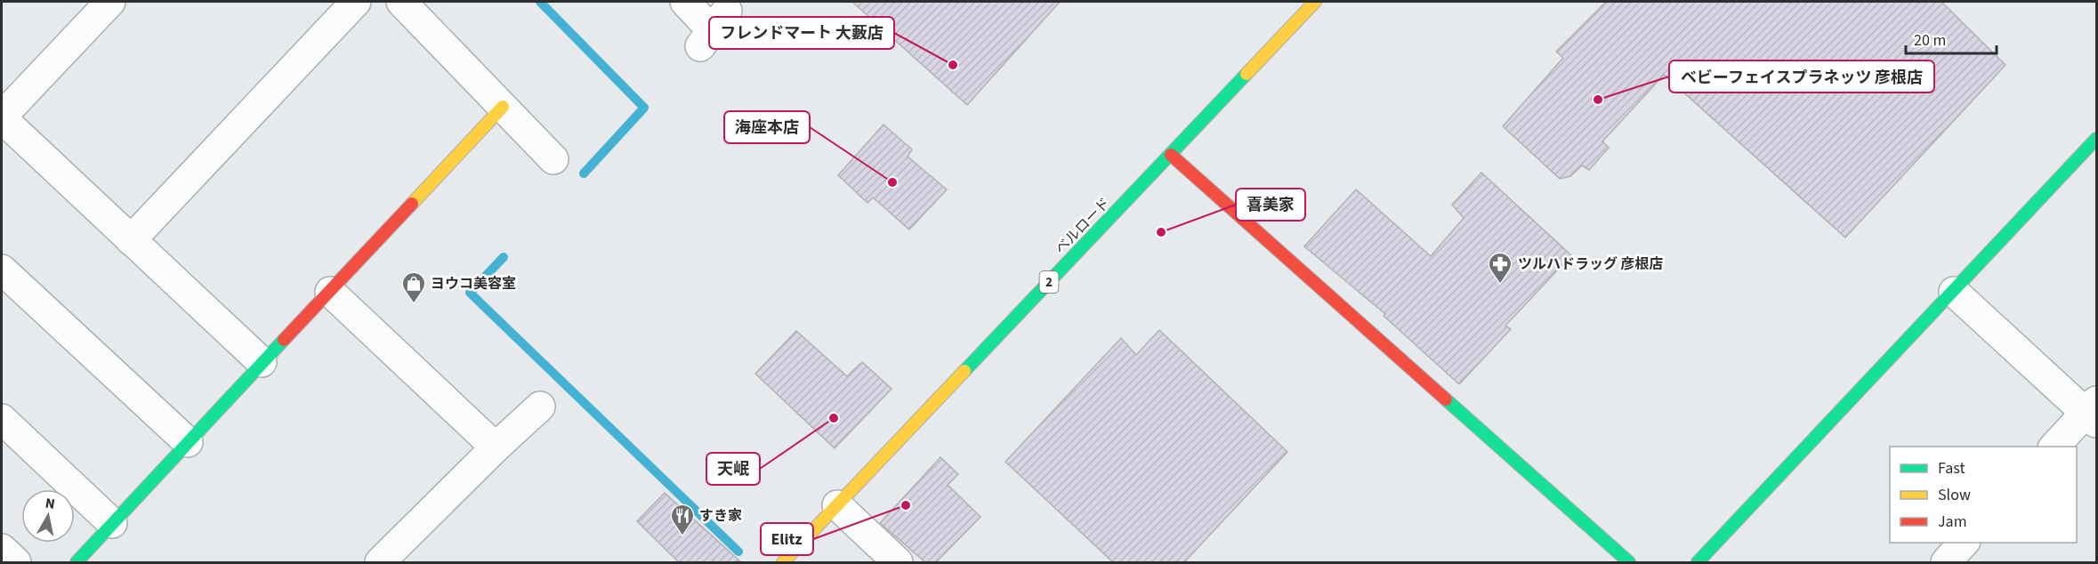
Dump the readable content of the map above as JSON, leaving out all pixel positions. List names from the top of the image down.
{
  "streets": {
    "street": ["ベルロード", "2"]
  },
  "places": {
    "other": [
      "フレンドマート 大藪店",
      "ベビーフェイスプラネッツ 彦根店",
      "海座本店",
      "喜美家",
      "天岷",
      "Elitz"
    ],
    "pharmacy": ["ツルハドラッグ 彦根店"],
    "shop": ["ヨウコ美容室"],
    "restaurant": ["すき家"]
  },
  "legend": ["Fast", "Slow", "Jam"],
  "scale_bar": "20 m",
  "north": "top"
}
